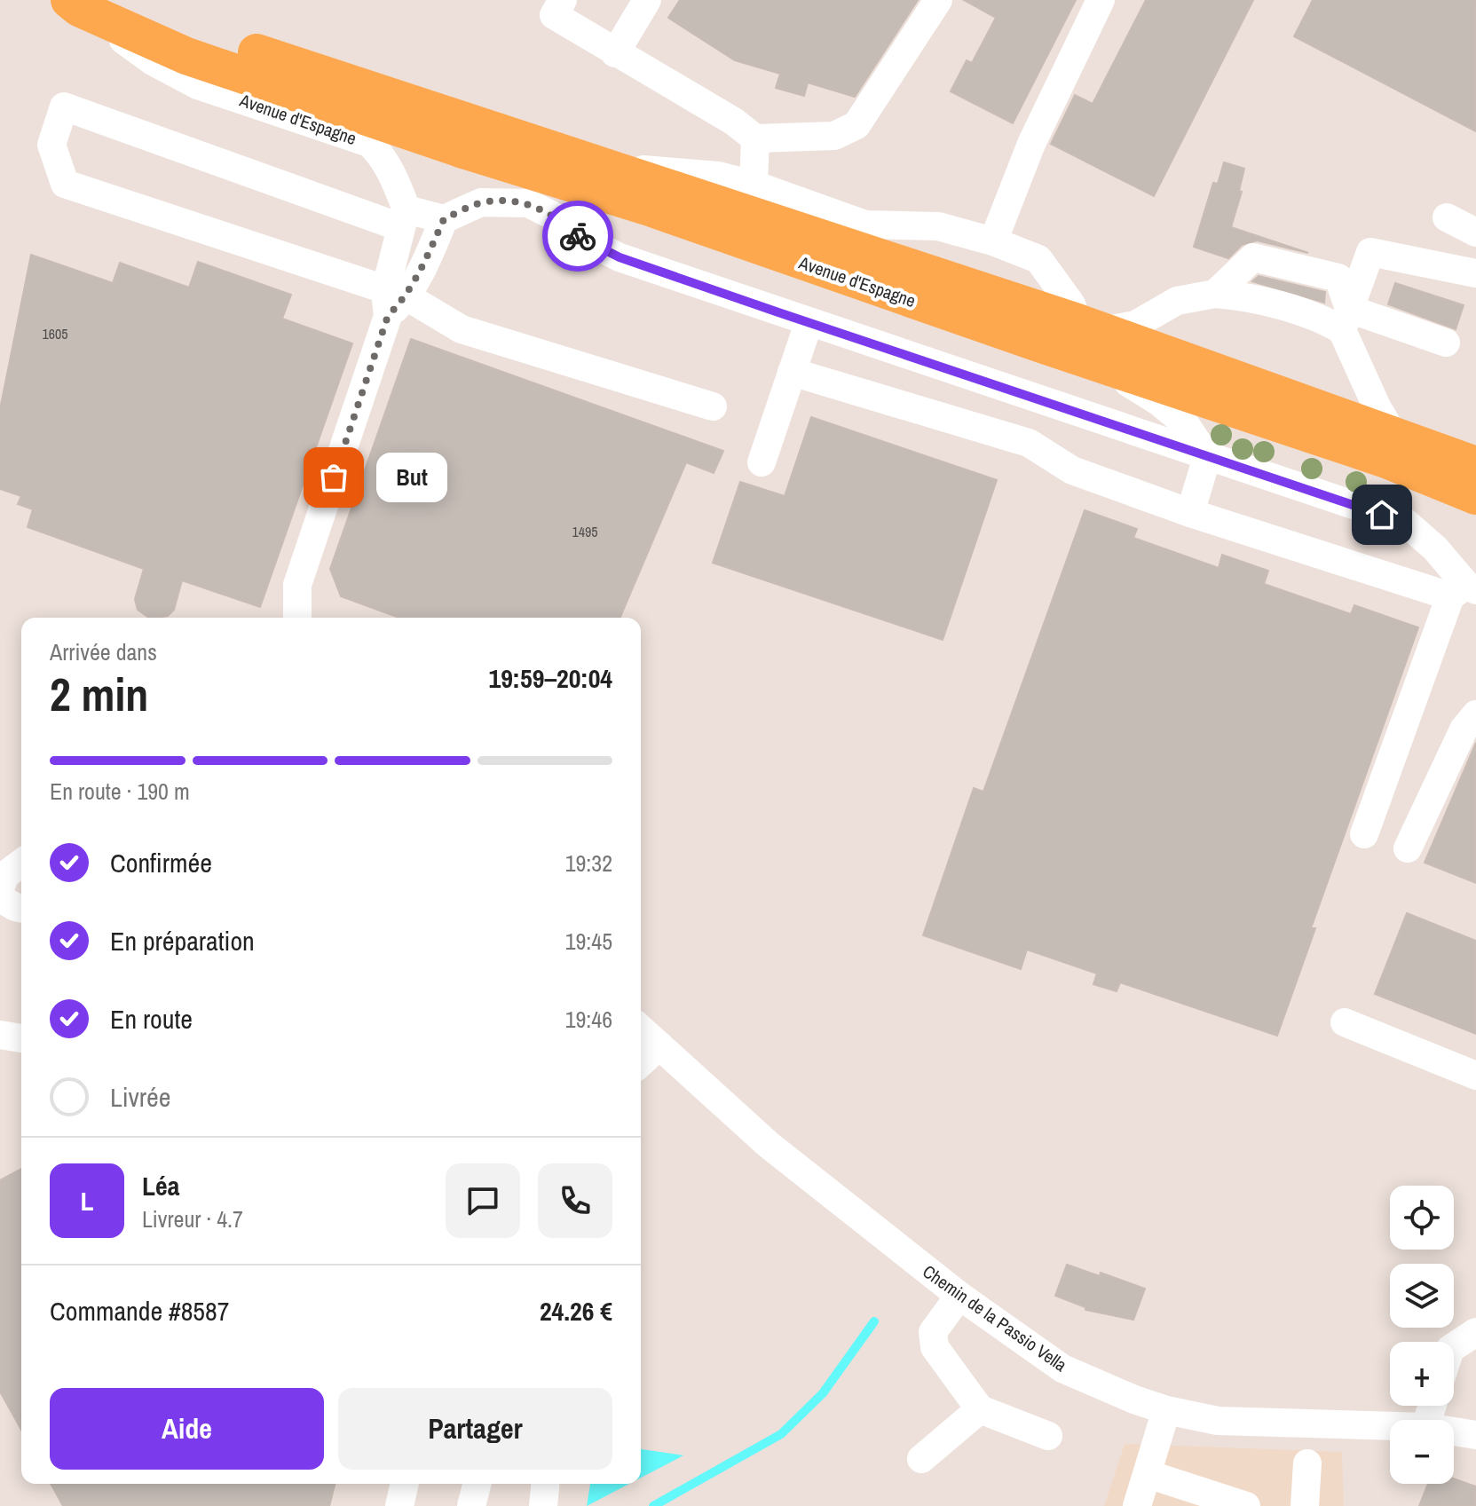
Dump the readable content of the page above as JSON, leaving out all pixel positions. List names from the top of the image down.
{
  "streets": {
    "main road": ["Avenue d'Espagne"],
    "street": ["Chemin de la Passio Vella"]
  },
  "places": ["But"],
  "house_numbers": ["1605", "1495"],
  "page": {
    "bubble": "But",
    "heading": ["2 min", "Arrivée dans", "19:59–20:04"],
    "panel": [
      "Léa",
      "Livreur · 4.7",
      "Commande #8587",
      "24.26 €"
    ],
    "bar": "En route · 190 m",
    "list": [
      ["Confirmée", "19:32"],
      ["En préparation", "19:45"],
      ["En route", "19:46"],
      "Livrée"
    ],
    "round": "L",
    "map_buttons": ["+", "−"],
    "buttons": ["Aide", "Partager"]
  }
}
